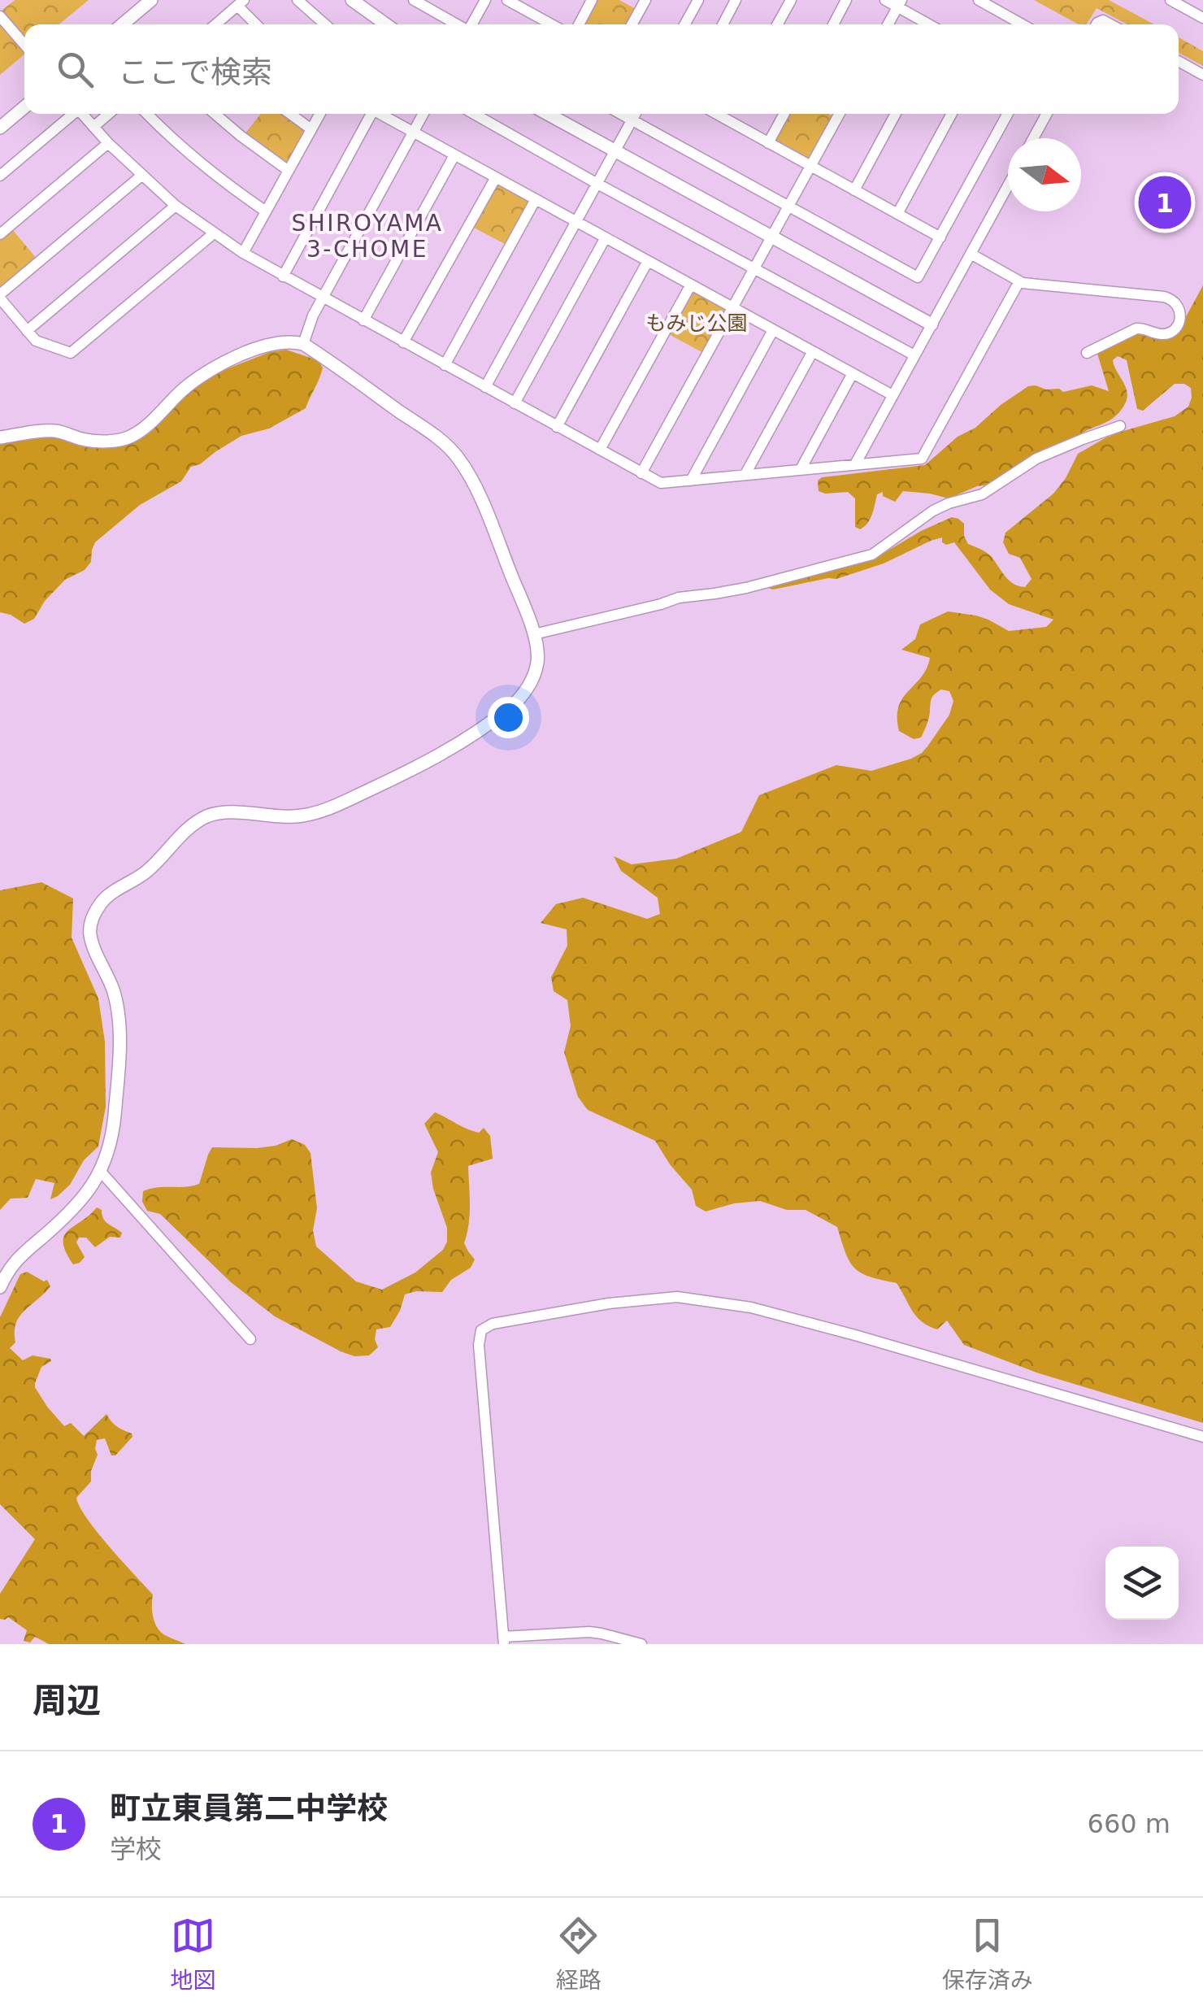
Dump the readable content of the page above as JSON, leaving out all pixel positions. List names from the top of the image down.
{
  "districts": ["SHIROYAMA 3-CHOME"],
  "parks": ["もみじ公園"],
  "north": "right",
  "page": {
    "search": "ここで検索",
    "pins": "1",
    "heading": "周辺",
    "list": [
      {
        "mark": "1",
        "name": "町立東員第二中学校",
        "note": "学校",
        "value": "660 m"
      }
    ],
    "nav": ["地図", "経路", "保存済み"]
  }
}
